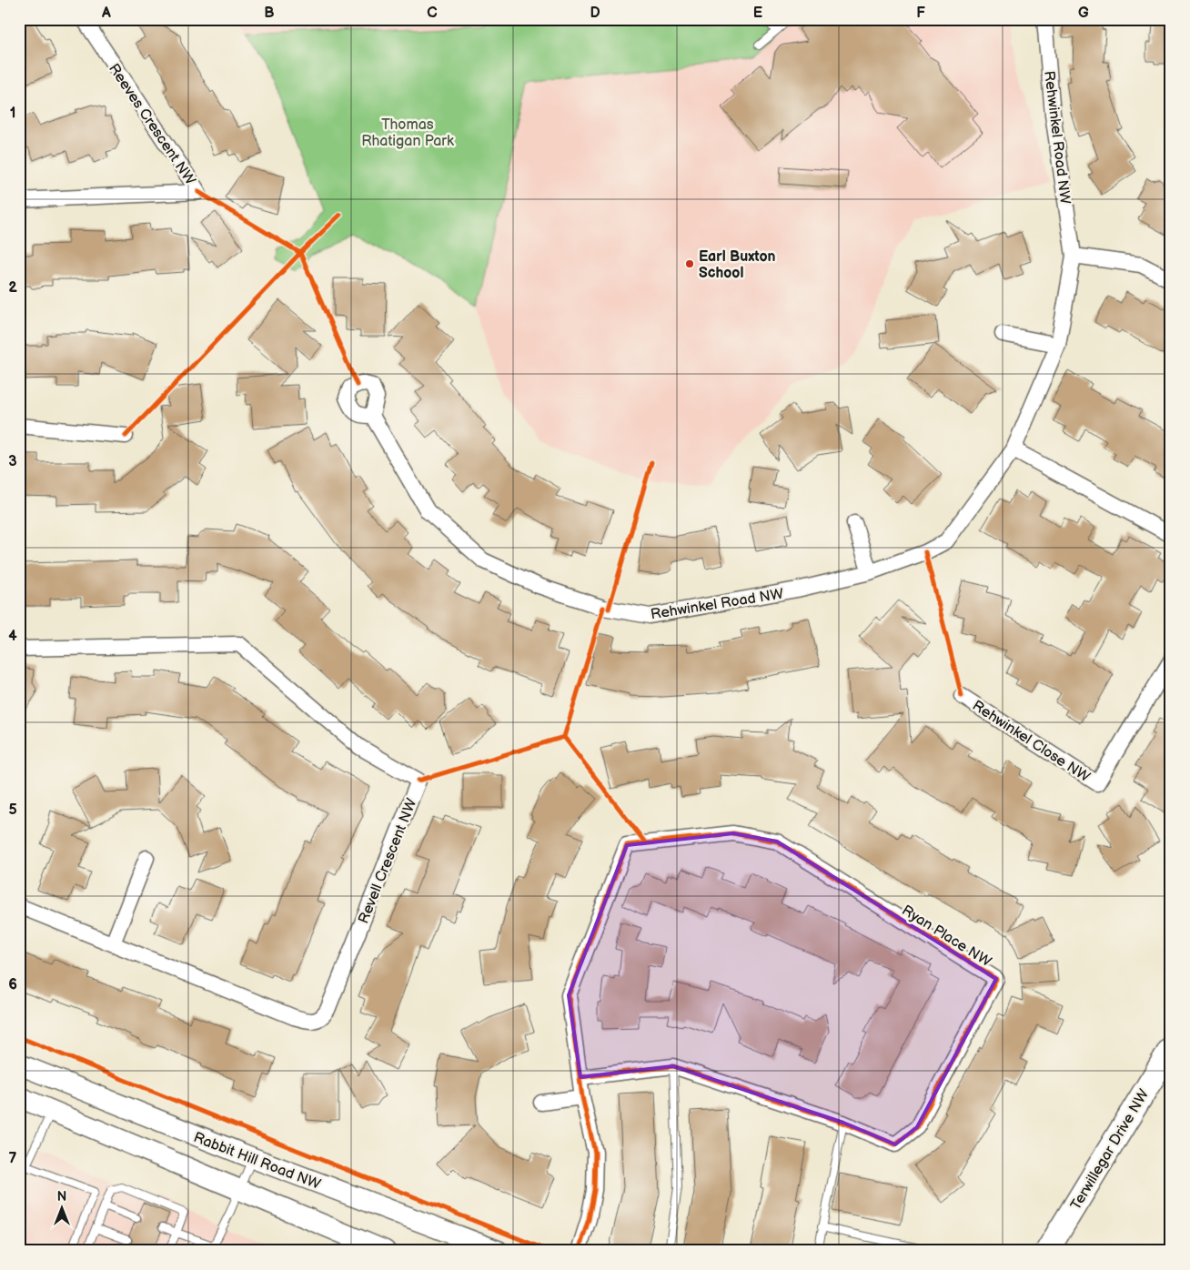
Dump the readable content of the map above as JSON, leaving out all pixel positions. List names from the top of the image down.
{
  "streets": {
    "main road": ["Terwillegar Drive NW", "Rabbit Hill Road NW"],
    "street": [
      "Reeves Crescent NW",
      "Rehwinkel Road NW",
      "Rehwinkel Close NW",
      "Revell Crescent NW",
      "Ryan Place NW"
    ]
  },
  "parks": ["Thomas Rhatigan Park"],
  "places": ["Earl Buxton School"],
  "north": "top",
  "grid": {
    "columns": [
      "A",
      "B",
      "C",
      "D",
      "E",
      "F",
      "G"
    ],
    "rows": [
      "1",
      "2",
      "3",
      "4",
      "5",
      "6",
      "7"
    ]
  }
}
